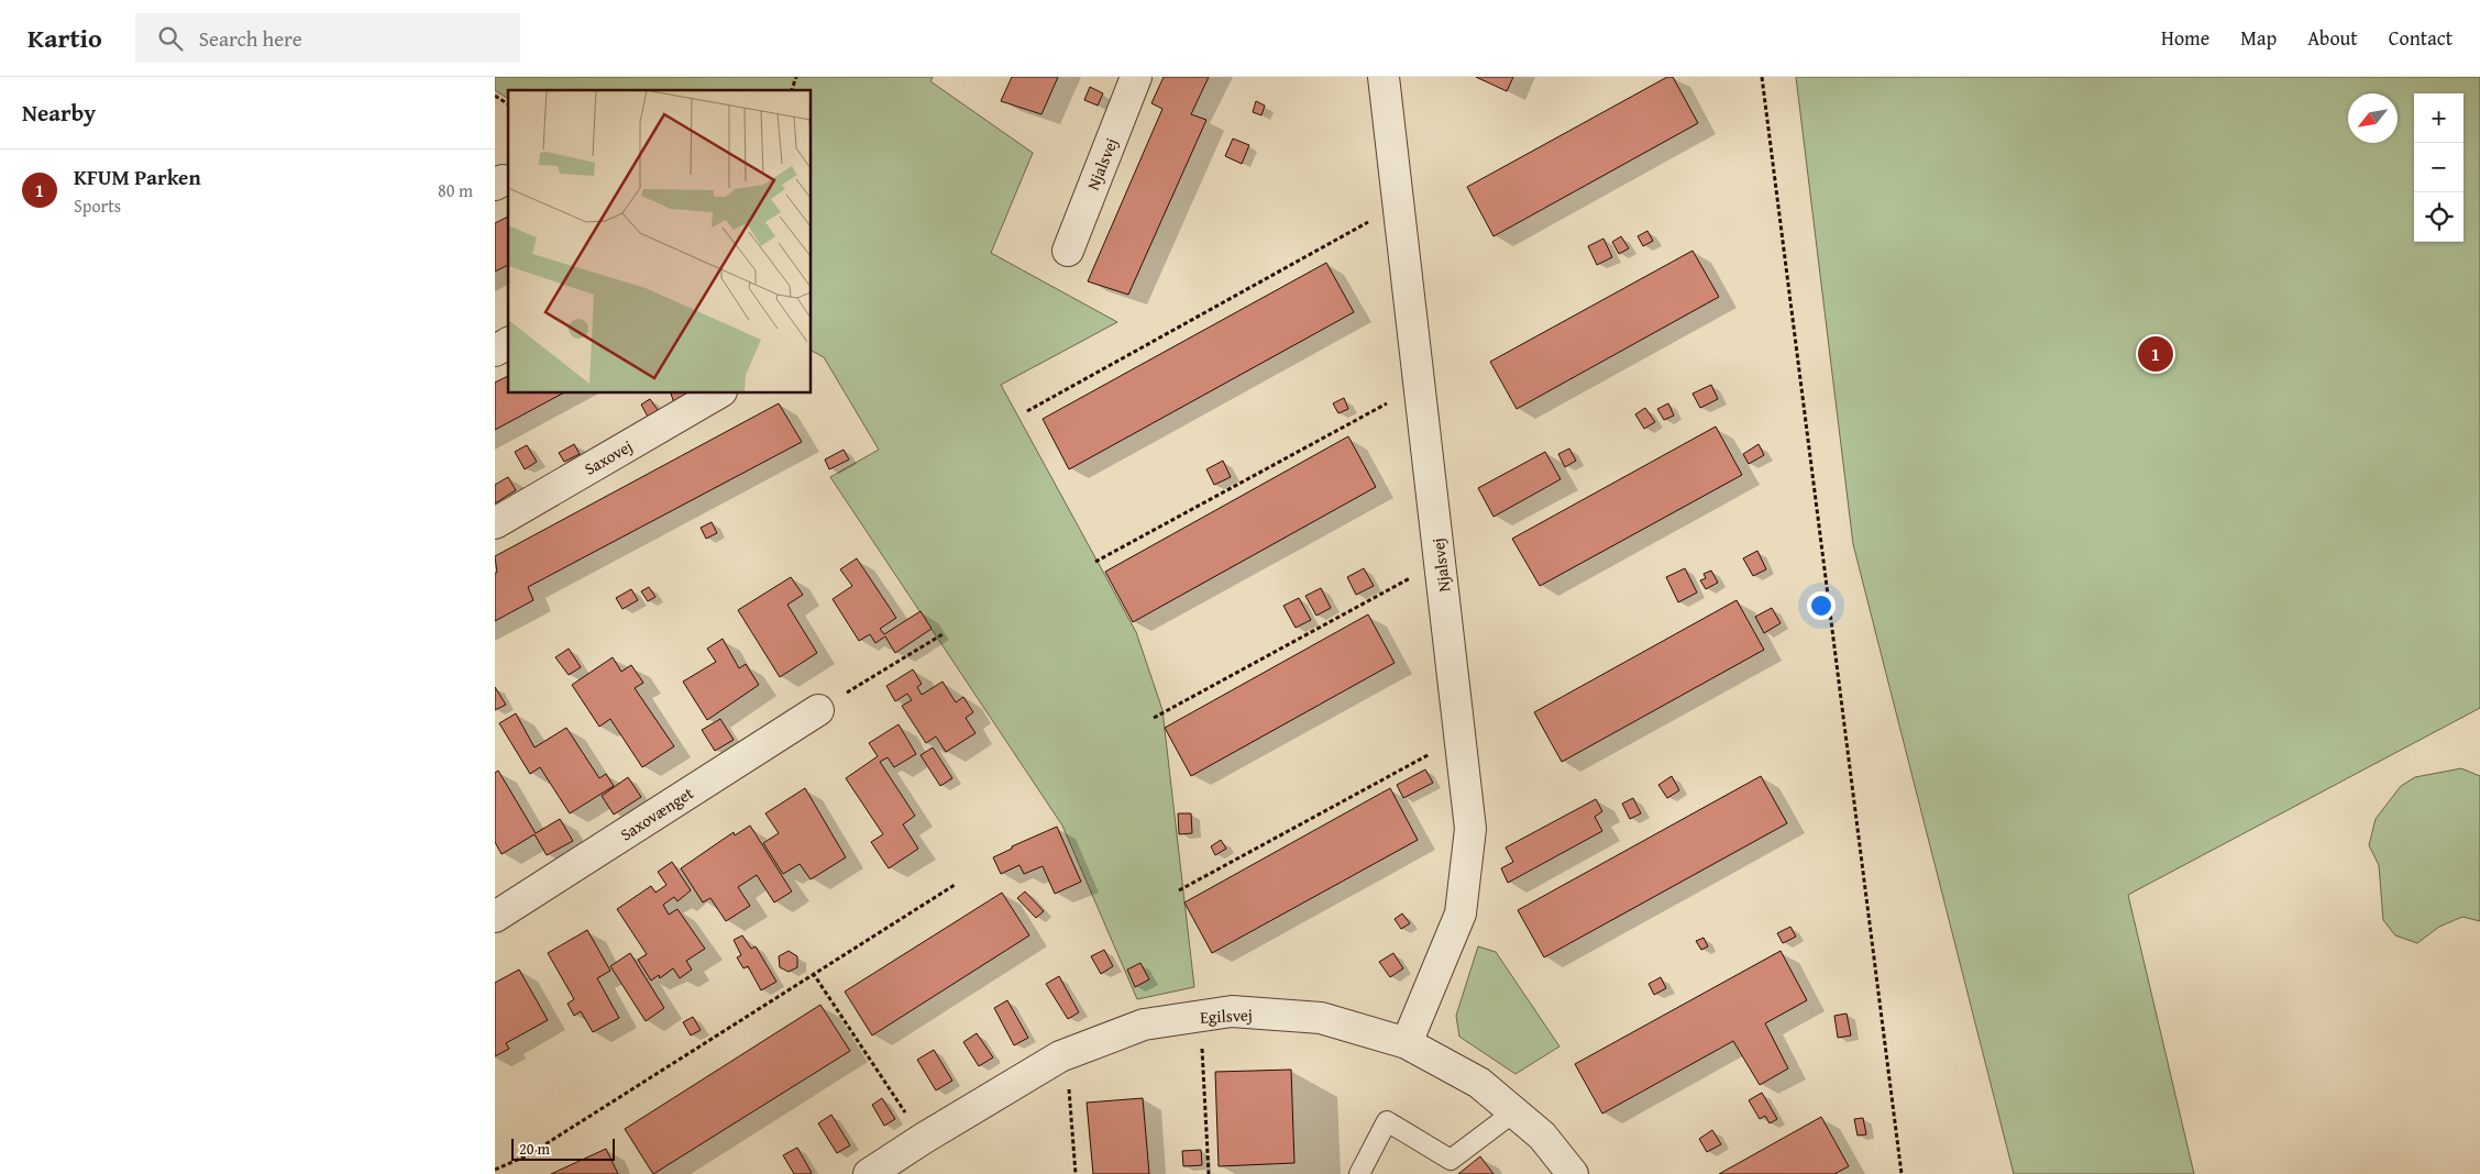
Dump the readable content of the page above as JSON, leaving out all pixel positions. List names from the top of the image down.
{
  "streets": {
    "street": [
      "Njalsvej",
      "Saxovej",
      "Saxovænget",
      "Egilsvej"
    ]
  },
  "crossings": [
    ["Njalsvej", "Egilsvej"]
  ],
  "scale_bar": "20 m",
  "north": "bottom left",
  "page": {
    "header": "Kartio",
    "search": "Search here",
    "nav": [
      "Home",
      "Map",
      "About",
      "Contact"
    ],
    "heading": "Nearby",
    "map_buttons": ["+", "−"],
    "list": [
      {
        "mark": "1",
        "name": "KFUM Parken",
        "note": "Sports",
        "value": "80 m"
      }
    ],
    "pins": "1",
    "scale": "20 m"
  }
}
